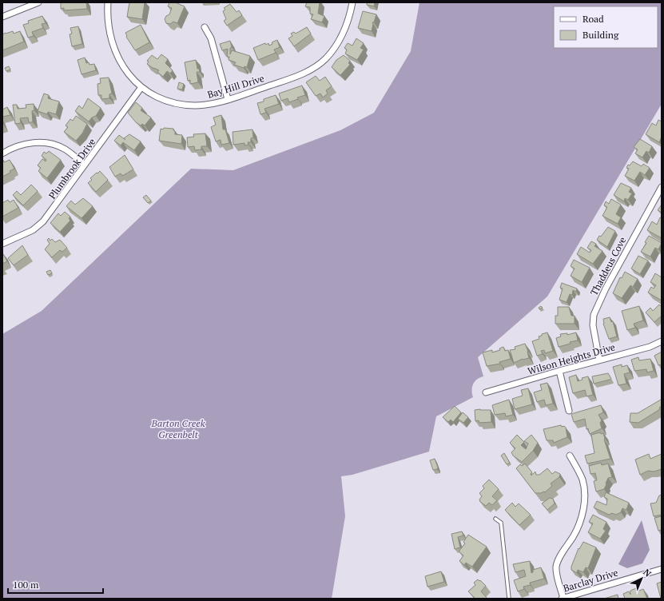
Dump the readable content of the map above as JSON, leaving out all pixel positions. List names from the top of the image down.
{
  "streets": {
    "street": [
      "Bay Hill Drive",
      "Plumbrook Drive",
      "Thaddeus Cove",
      "Wilson Heights Drive",
      "Barclay Drive"
    ]
  },
  "crossings": [
    ["Bay Hill Drive", "Plumbrook Drive"],
    ["Thaddeus Cove", "Wilson Heights Drive"]
  ],
  "parks": ["Barton Creek Greenbelt"],
  "legend": ["Road", "Building"],
  "scale_bar": "100 m",
  "north": "top right"
}
